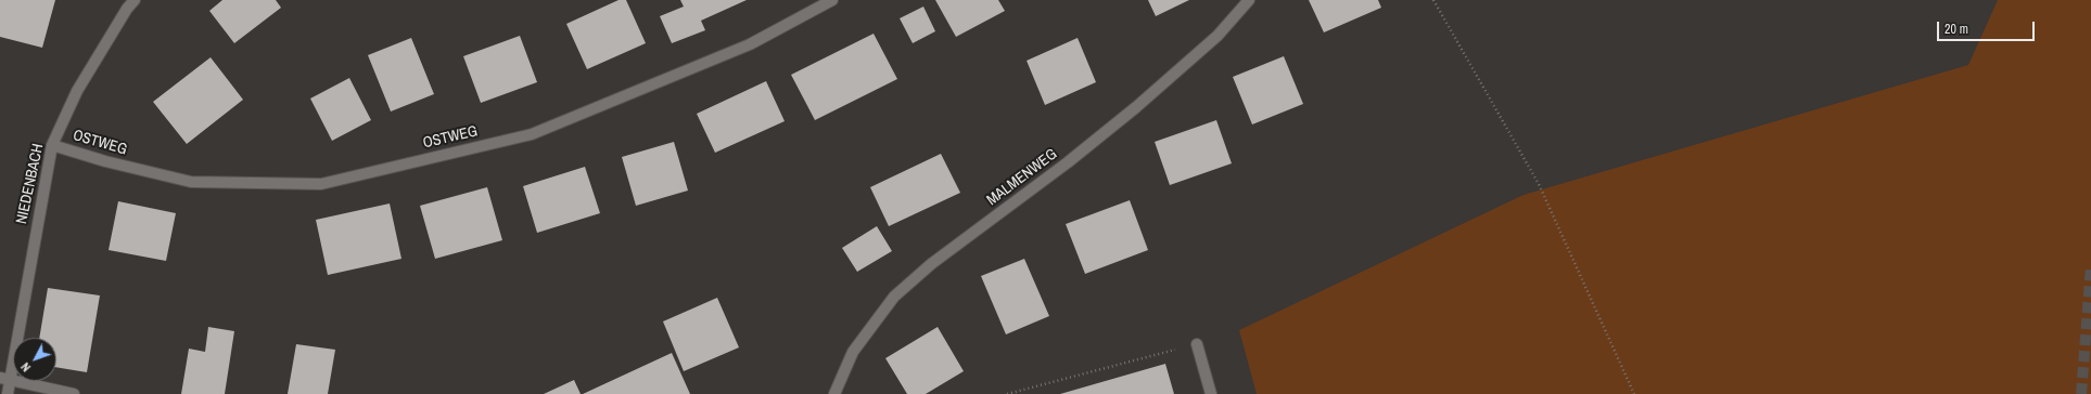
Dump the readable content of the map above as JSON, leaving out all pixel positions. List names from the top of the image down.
{
  "streets": {
    "street": ["OSTWEG", "MALMENWEG", "NIEDENBACH"]
  },
  "crossings": [
    ["OSTWEG", "NIEDENBACH"]
  ],
  "scale_bar": "20 m",
  "north": "bottom left"
}
